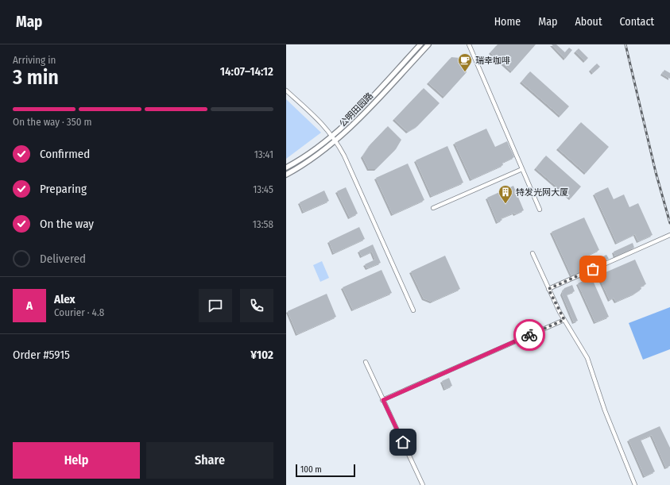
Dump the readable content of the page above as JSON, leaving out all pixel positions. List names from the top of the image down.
{
  "streets": {
    "street": ["公明田园路"]
  },
  "places": {
    "cafe": ["瑞幸咖啡"],
    "building": ["特发光网大厦"]
  },
  "scale_bar": "100 m",
  "page": {
    "header": "Map",
    "nav": [
      "Home",
      "Map",
      "About",
      "Contact"
    ],
    "heading": ["3 min", "Arriving in", "14:07–14:12"],
    "panel": [
      "Alex",
      "Courier · 4.8",
      "Order #5915",
      "¥102"
    ],
    "bar": "On the way · 350 m",
    "list": [
      ["Confirmed", "13:41"],
      ["Preparing", "13:45"],
      ["On the way", "13:58"],
      "Delivered"
    ],
    "round": "A",
    "buttons": ["Help", "Share"],
    "scale": "100 m"
  }
}
